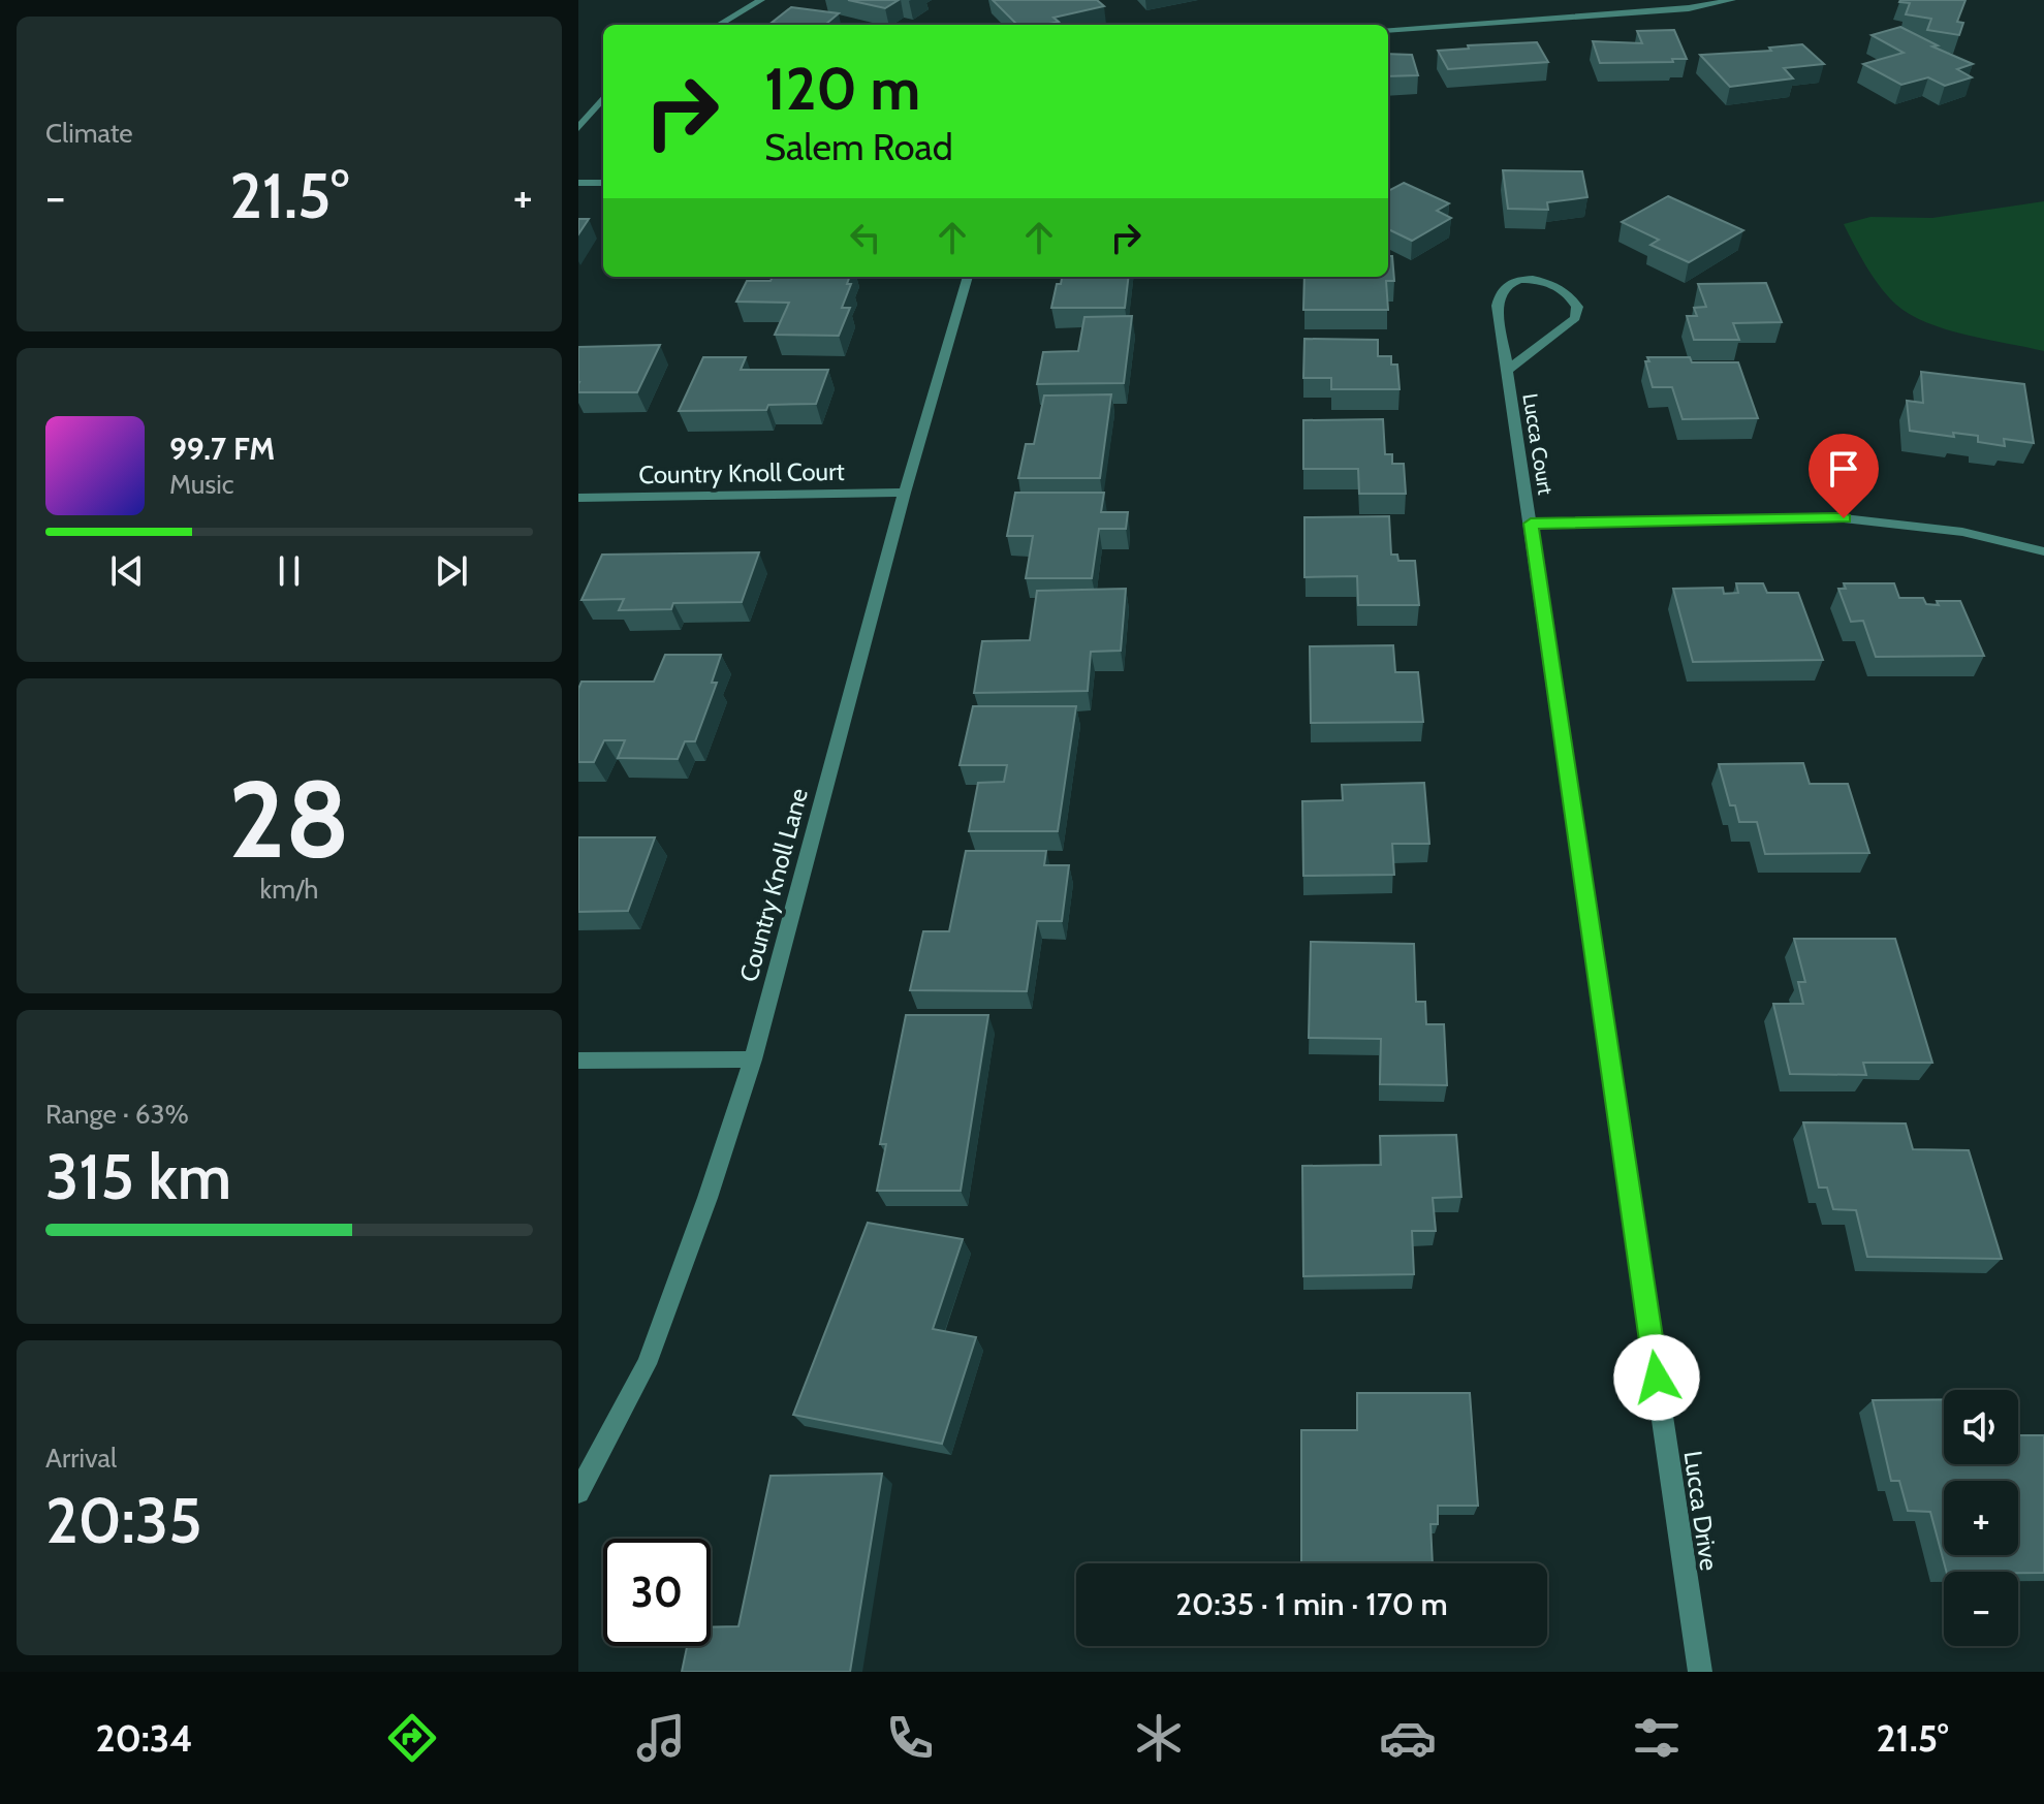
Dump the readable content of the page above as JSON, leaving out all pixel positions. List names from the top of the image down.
{
  "streets": {
    "street": [
      "Lucca Court",
      "Country Knoll Court",
      "Country Knoll Lane",
      "Lucca Drive"
    ]
  },
  "crossings": [
    ["Lucca Court", "Lucca Drive"],
    ["Country Knoll Court", "Country Knoll Lane"]
  ],
  "page": {
    "tile": [
      "Climate",
      ["28", "km/h"],
      ["Range · 63%", "315 km"],
      ["Arrival", "20:35"]
    ],
    "turn": ["120 m", "Salem Road"],
    "heat": ["−", "21.5°", "+"],
    "song": ["99.7 FM", "Music"],
    "map_buttons": ["+", "−"],
    "limit": "30",
    "trip": "20:35 · 1 min · 170 m",
    "tabs": ["20:34", "21.5°"]
  }
}
